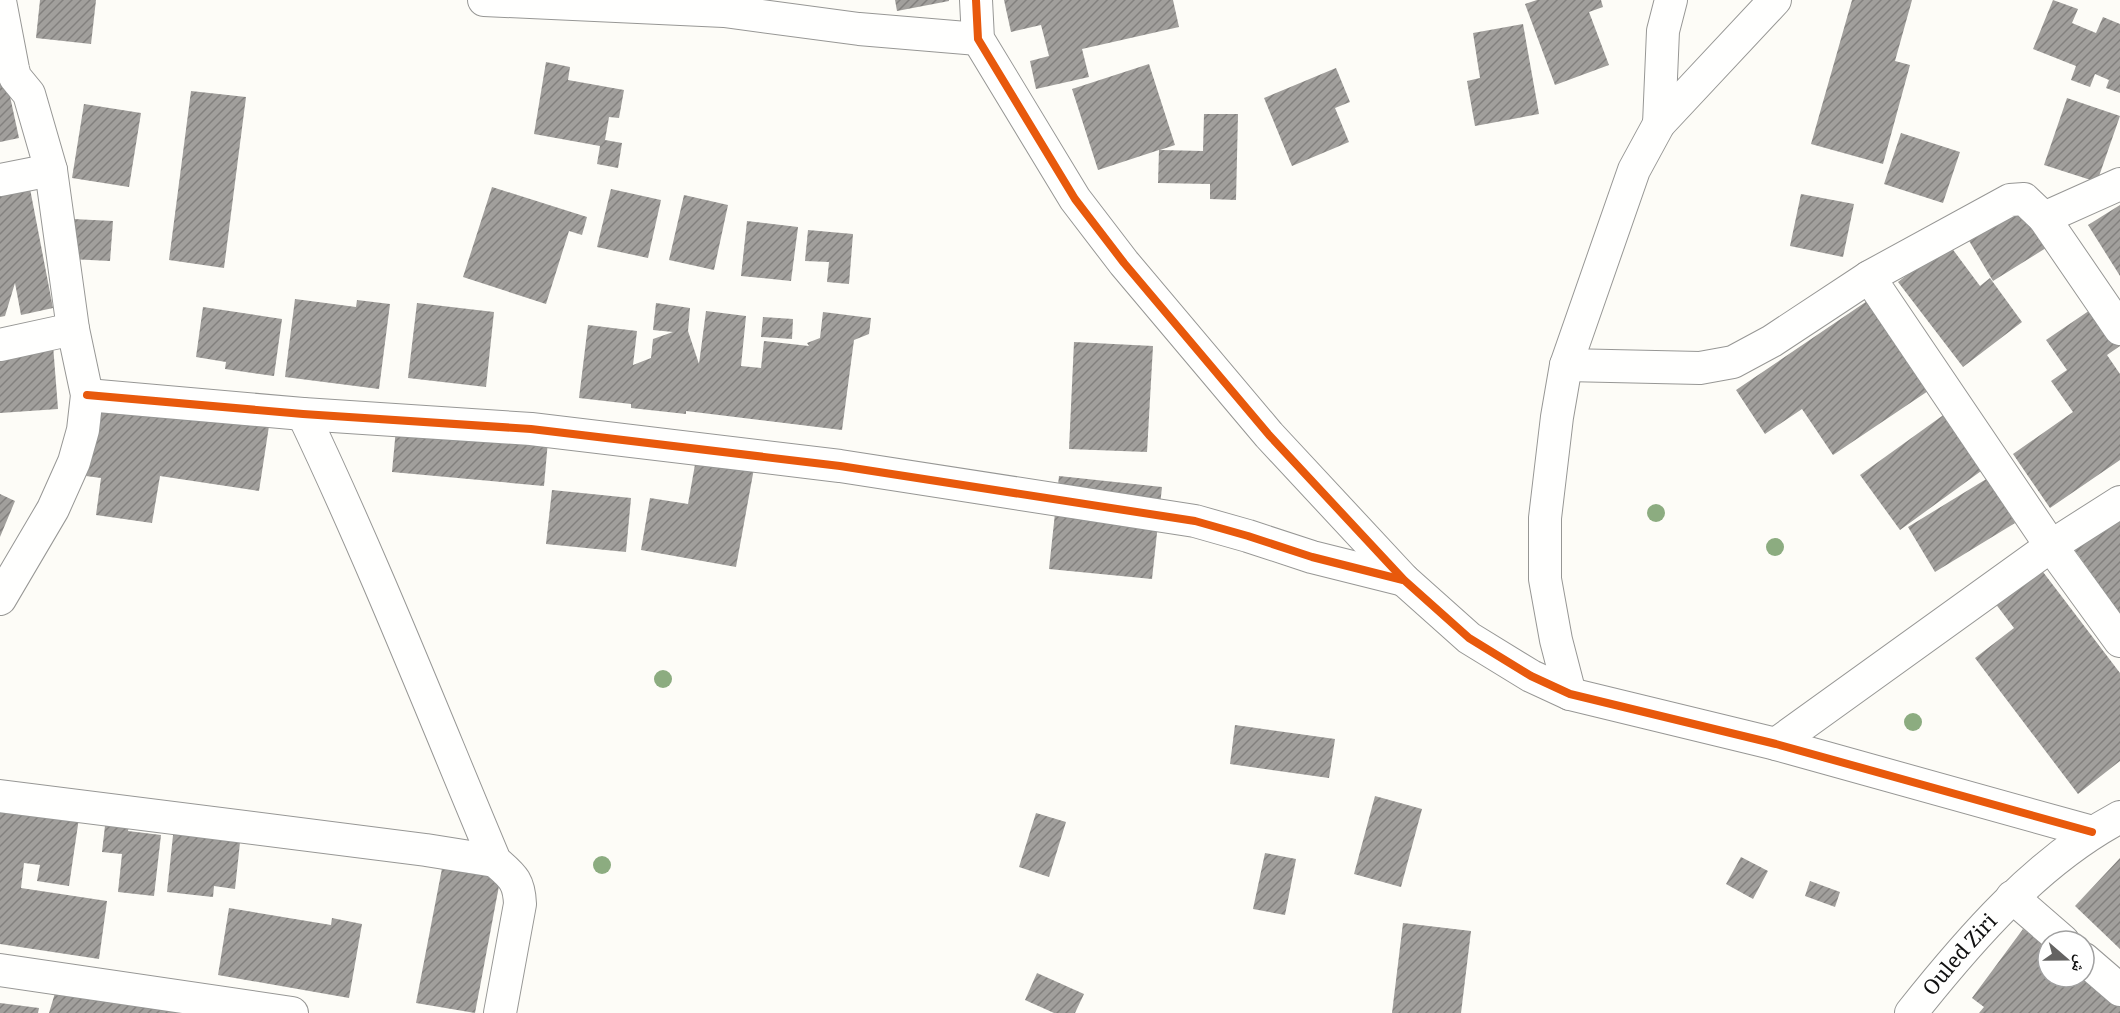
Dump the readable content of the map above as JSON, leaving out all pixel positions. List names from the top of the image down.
{
  "streets": {
    "street": ["Ouled Ziri"]
  },
  "north": "right"
}
